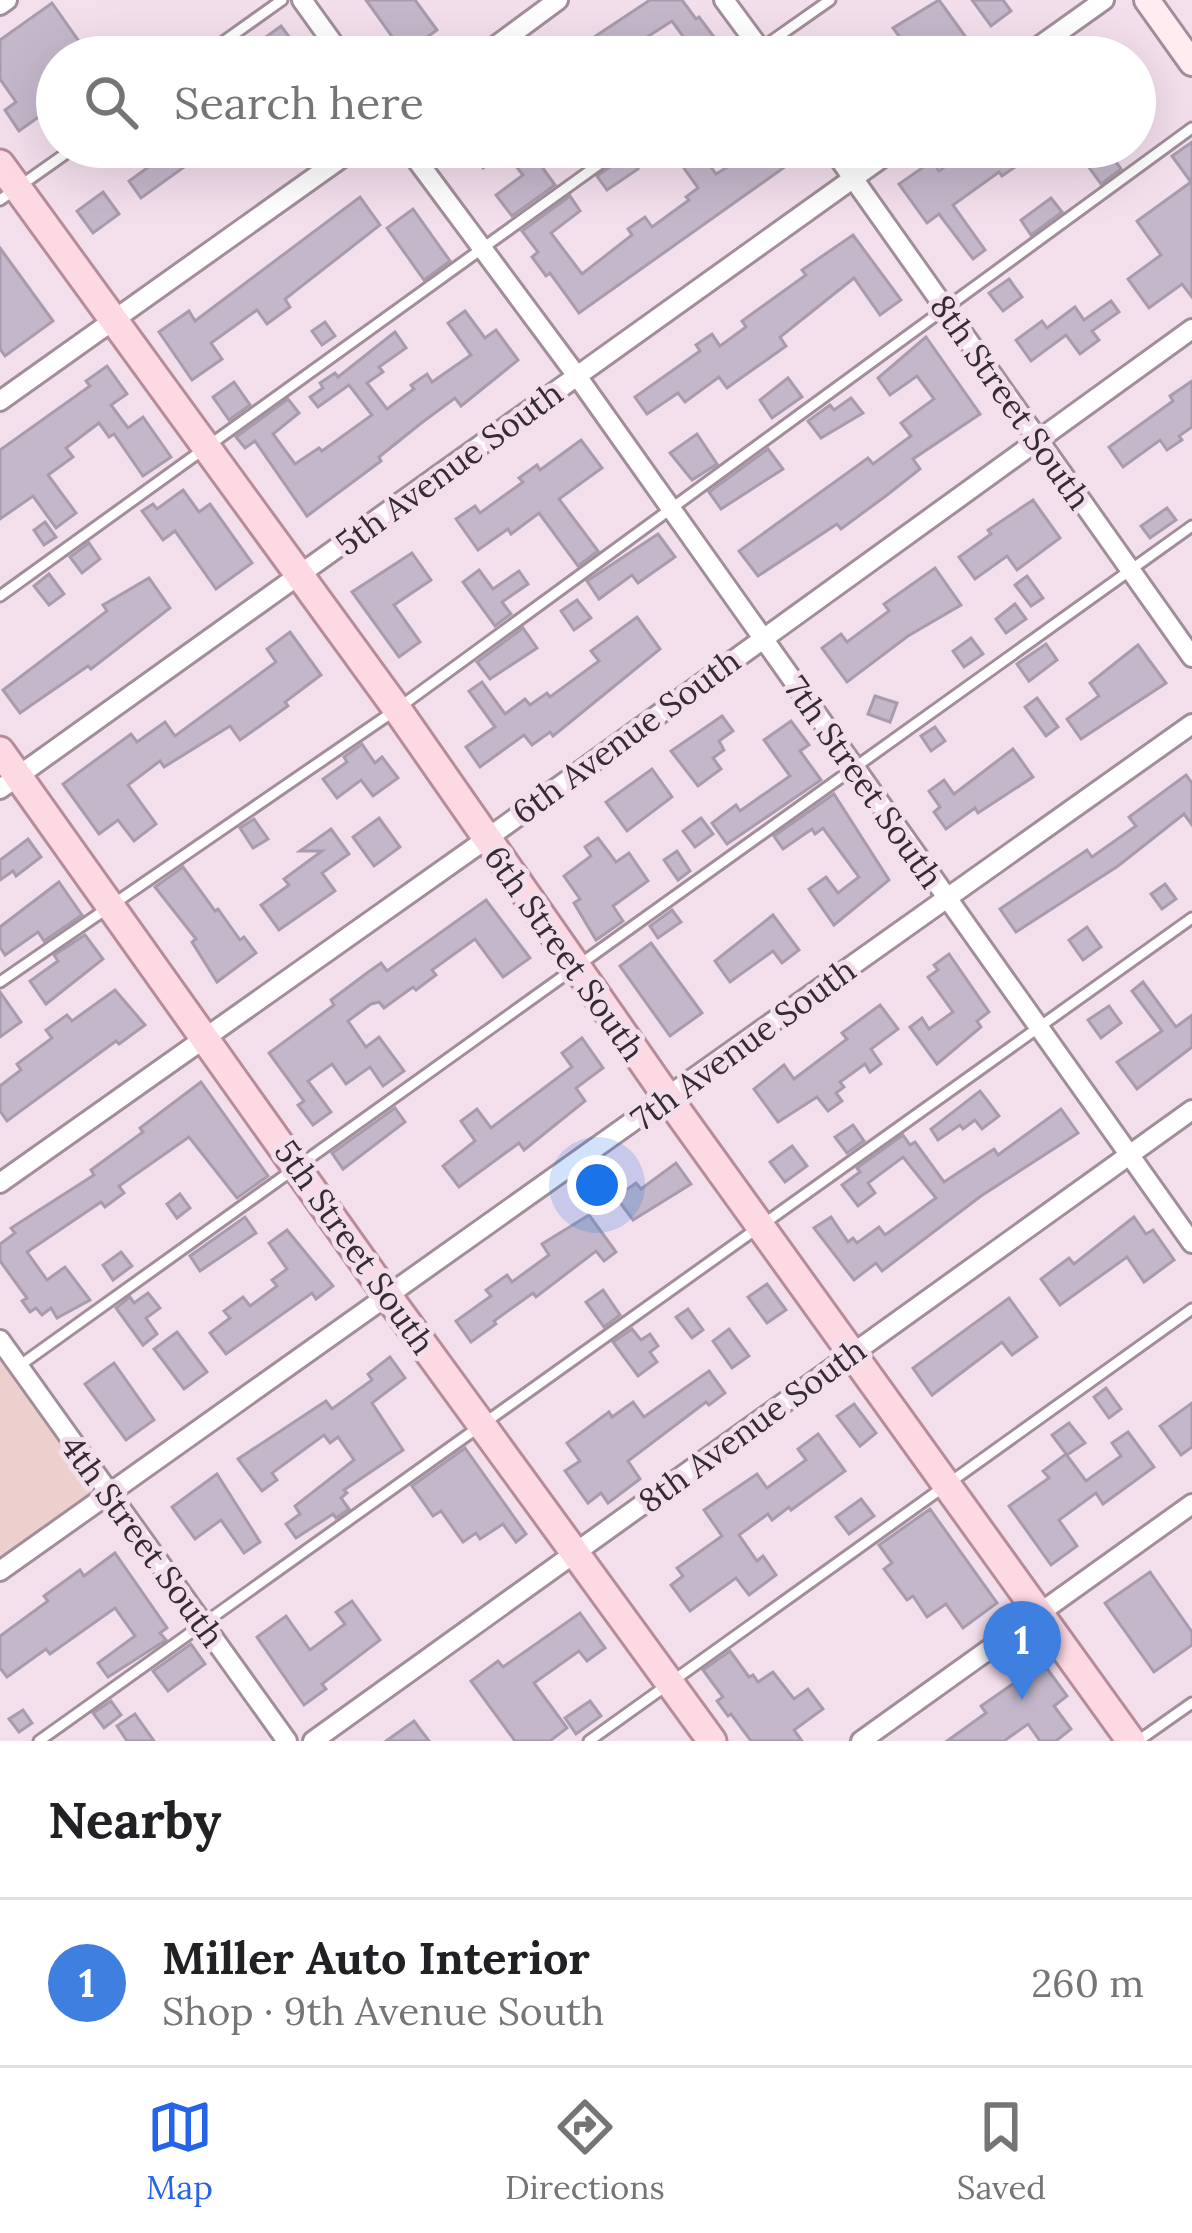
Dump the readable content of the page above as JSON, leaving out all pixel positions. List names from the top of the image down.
{
  "streets": {
    "main road": ["6th Street South", "5th Street South"],
    "street": [
      "8th Street South",
      "5th Avenue South",
      "6th Avenue South",
      "7th Street South",
      "7th Avenue South",
      "8th Avenue South",
      "4th Street South"
    ]
  },
  "crossings": [
    ["8th Street South", "5th Avenue South"],
    ["8th Street South", "6th Avenue South"],
    ["5th Avenue South", "7th Street South"],
    ["5th Avenue South", "6th Street South"],
    ["5th Avenue South", "5th Street South"],
    ["6th Avenue South", "7th Street South"],
    ["6th Avenue South", "6th Street South"],
    ["6th Avenue South", "5th Street South"],
    ["7th Street South", "7th Avenue South"],
    ["7th Street South", "8th Avenue South"],
    ["6th Street South", "7th Avenue South"],
    ["6th Street South", "8th Avenue South"],
    ["7th Avenue South", "5th Street South"],
    ["7th Avenue South", "4th Street South"],
    ["5th Street South", "8th Avenue South"]
  ],
  "page": {
    "search": "Search here",
    "pins": "1",
    "heading": "Nearby",
    "list": [
      {
        "mark": "1",
        "name": "Miller Auto Interior",
        "note": "Shop · 9th Avenue South",
        "value": "260 m"
      }
    ],
    "nav": ["Map", "Directions", "Saved"]
  }
}
